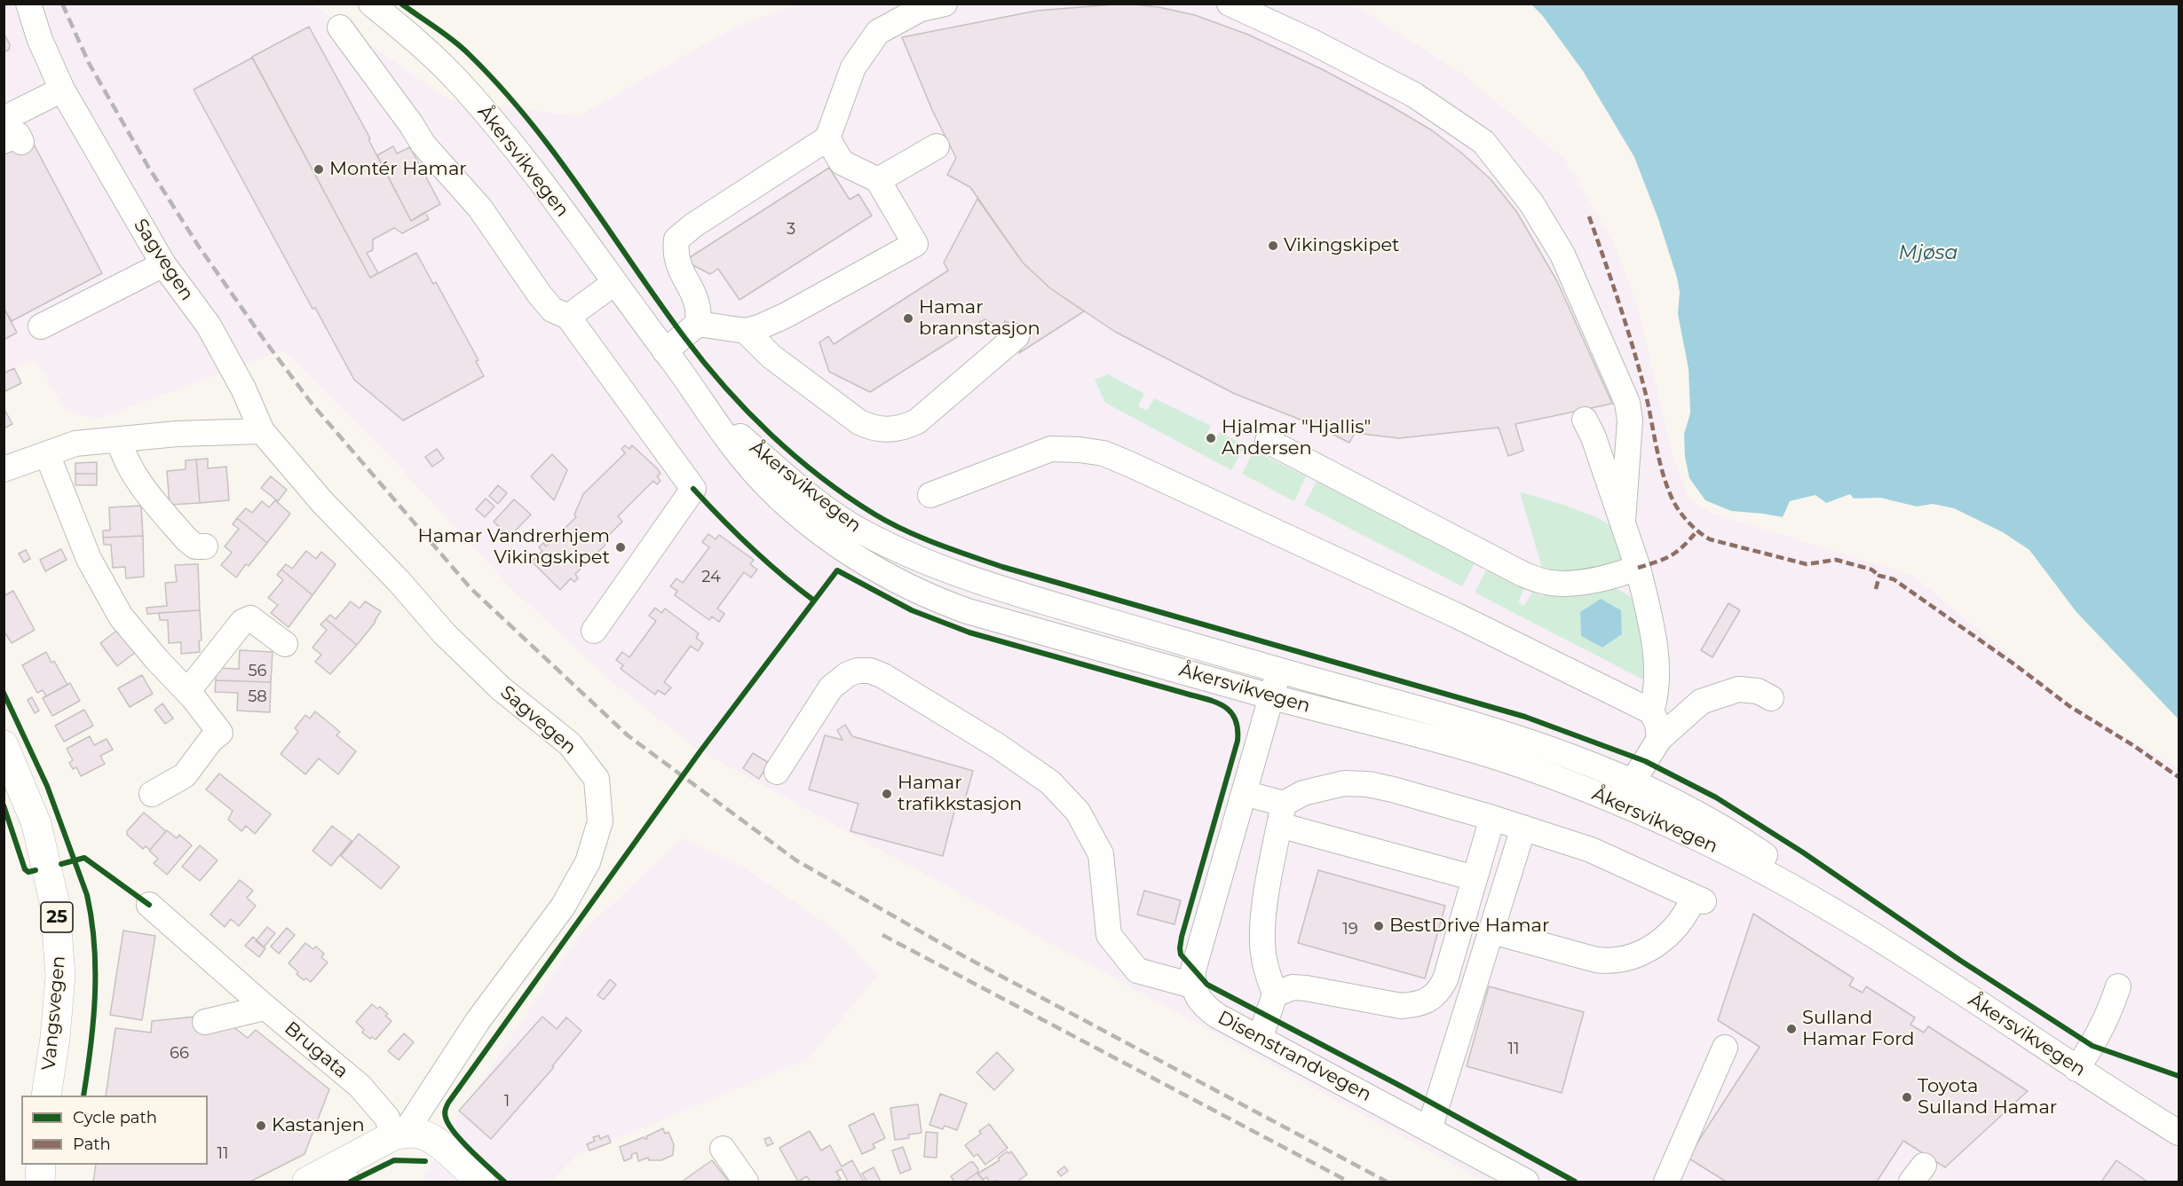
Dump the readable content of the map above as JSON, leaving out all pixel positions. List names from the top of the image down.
{
  "streets": {
    "main road": ["25", "Vangsvegen"],
    "street": [
      "Åkersvikvegen",
      "Sagvegen",
      "Brugata",
      "Disenstrandvegen"
    ]
  },
  "crossings": [
    ["Sagvegen", "Brugata"]
  ],
  "water": ["Mjøsa"],
  "places": [
    "Montér Hamar",
    "Vikingskipet",
    "Hamar brannstasjon",
    "Hjalmar \"Hjallis\" Andersen",
    "Hamar Vandrerhjem Vikingskipet",
    "Hamar trafikkstasjon",
    "BestDrive Hamar",
    "Sulland Hamar Ford",
    "Toyota Sulland Hamar",
    "Kastanjen"
  ],
  "house_numbers": [
    "3",
    "24",
    "56",
    "58",
    "19",
    "11",
    "66",
    "1",
    "11"
  ],
  "legend": ["Cycle path", "Path"]
}
